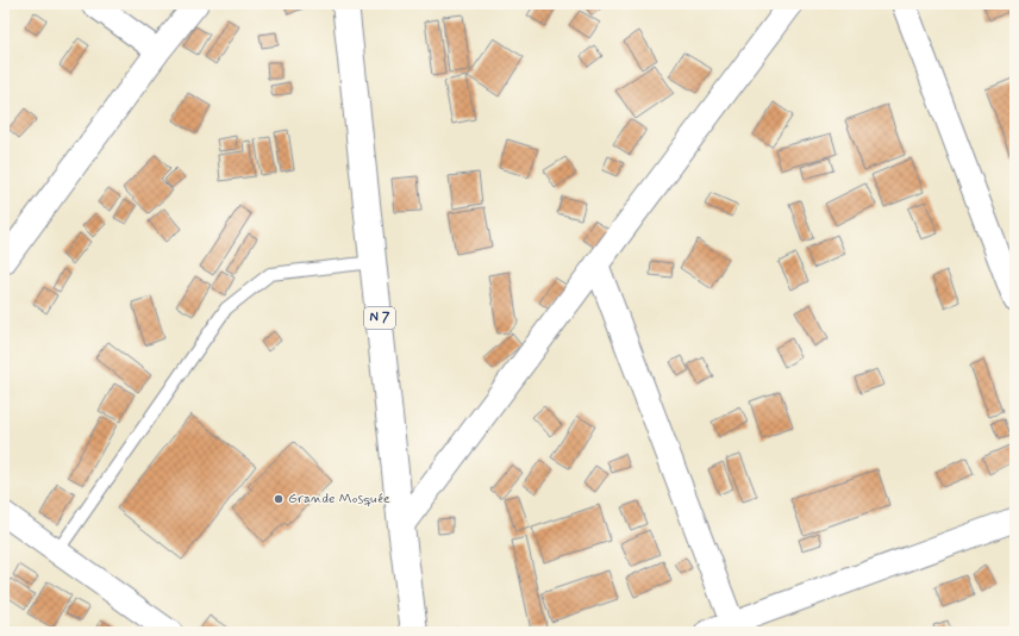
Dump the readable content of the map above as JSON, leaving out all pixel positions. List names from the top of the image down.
{
  "streets": {
    "highway": ["N 7"]
  },
  "places": ["Grande Mosquée"]
}
